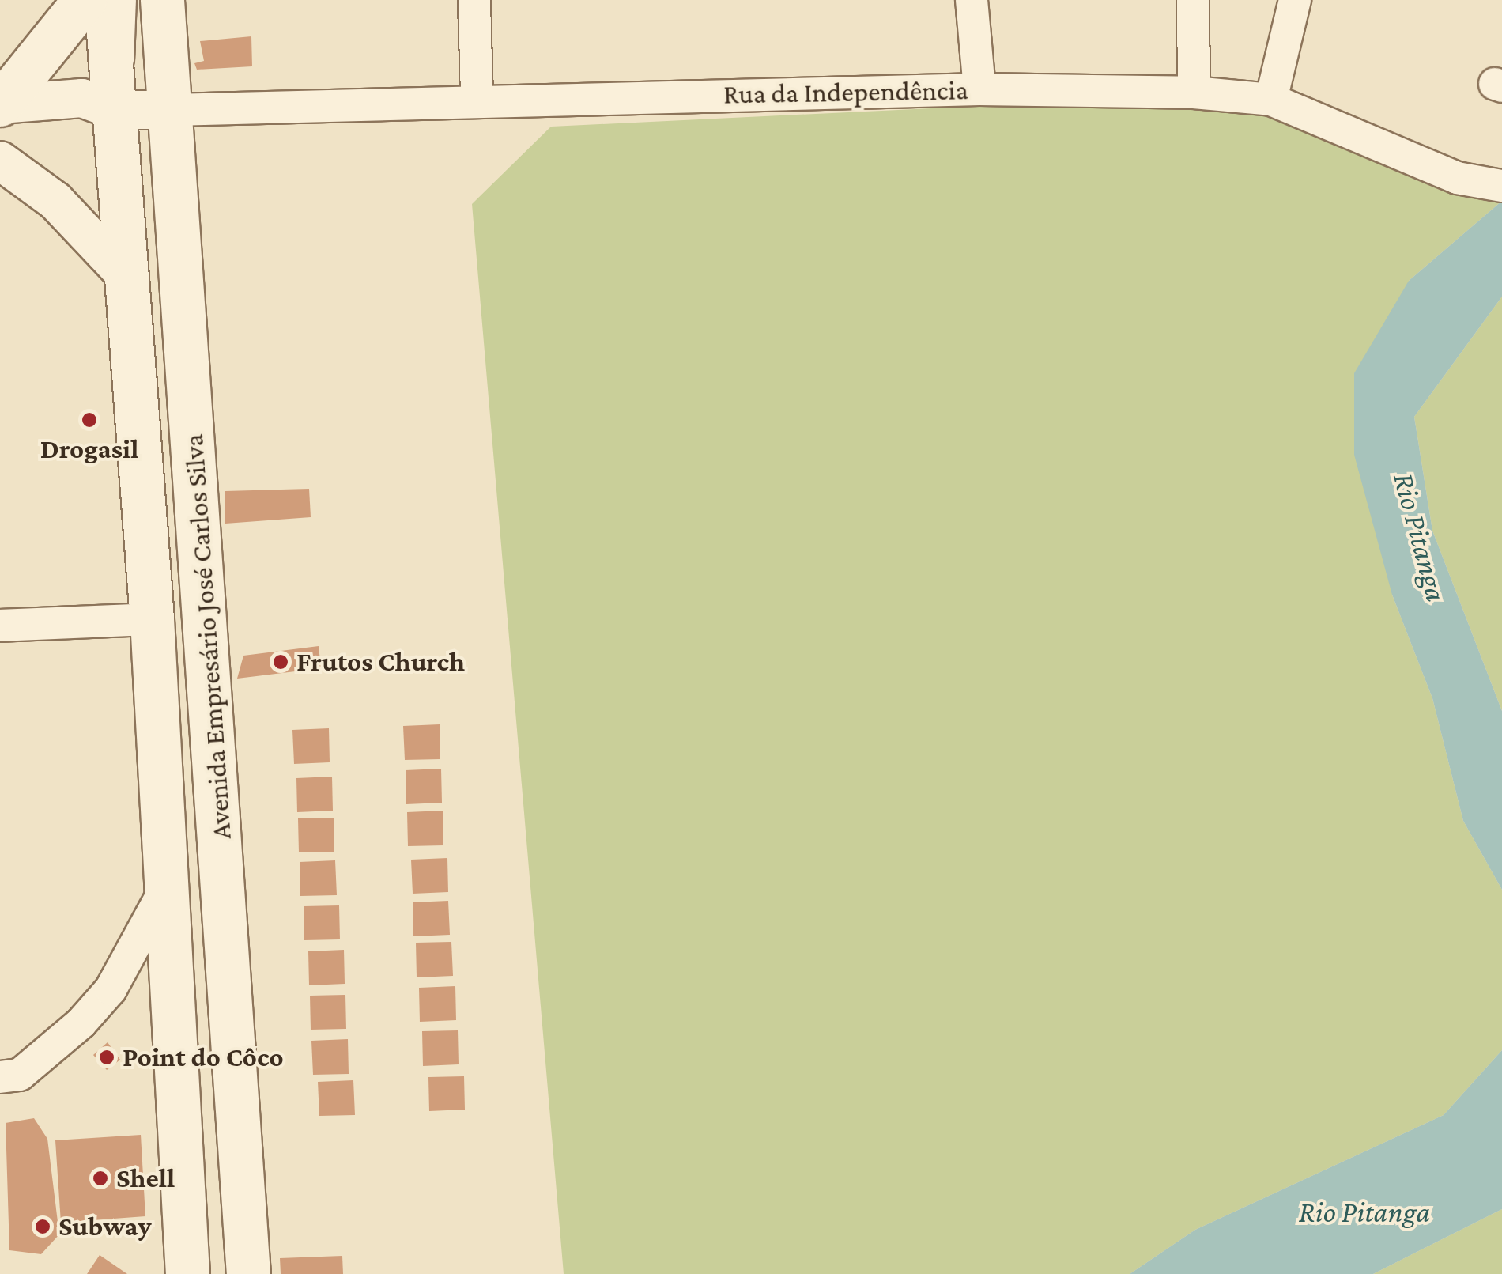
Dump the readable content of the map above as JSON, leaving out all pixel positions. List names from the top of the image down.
{
  "streets": {
    "main road": ["Avenida Empresário José Carlos Silva"],
    "street": ["Rua da Independência"]
  },
  "crossings": [
    ["Rua da Independência", "Avenida Empresário José Carlos Silva"]
  ],
  "water": ["Rio Pitanga"],
  "places": [
    "Drogasil",
    "Frutos Church",
    "Point do Côco",
    "Shell",
    "Subway"
  ]
}
